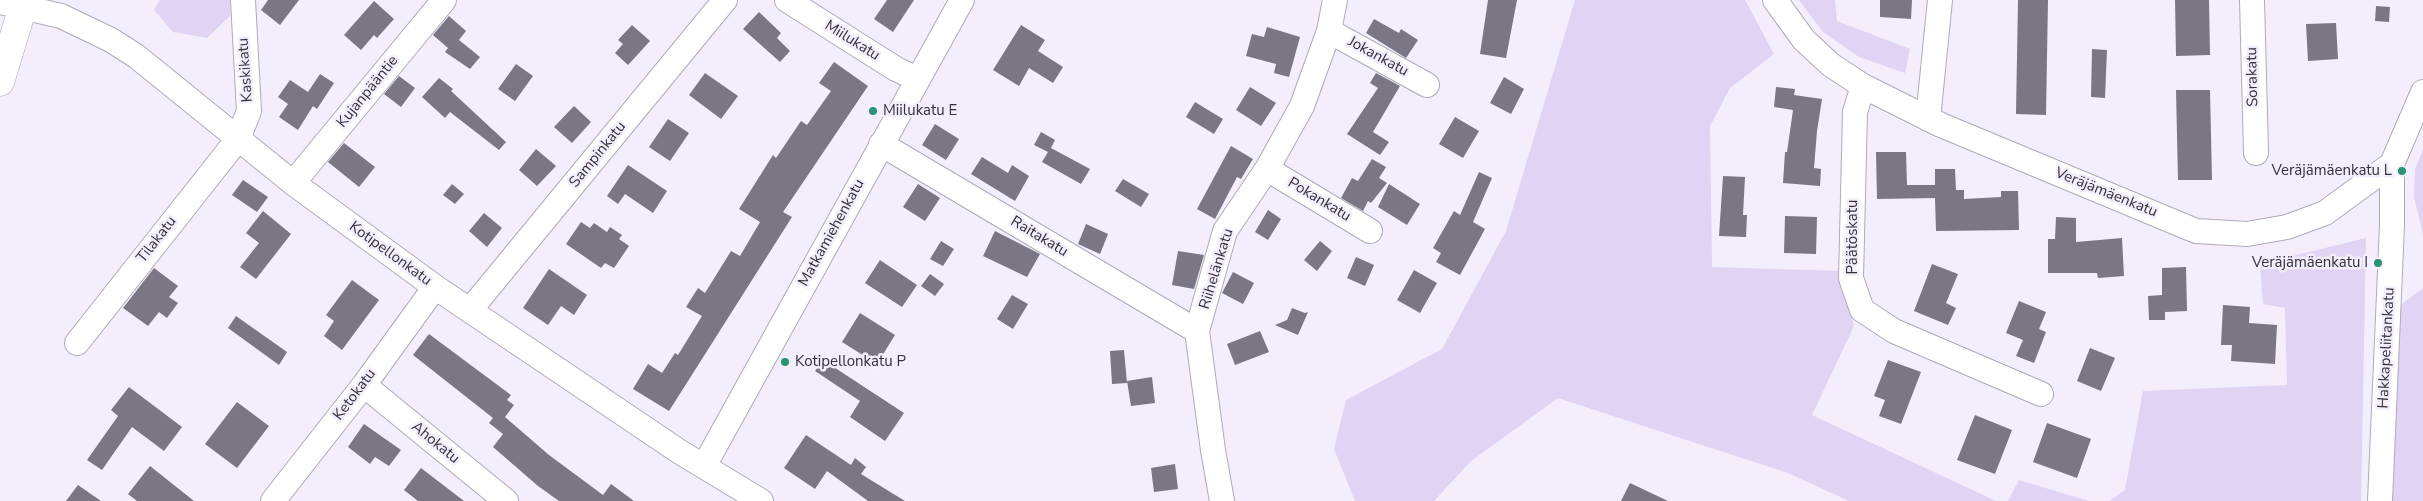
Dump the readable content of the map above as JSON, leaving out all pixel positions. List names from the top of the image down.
{
  "streets": {
    "street": [
      "Miilukatu",
      "Jokankatu",
      "Kaskikatu",
      "Sorakatu",
      "Kujanpääntie",
      "Sampinkatu",
      "Veräjämäenkatu",
      "Pokankatu",
      "Matkamiehenkatu",
      "Raitakatu",
      "Päätöskatu",
      "Tilakatu",
      "Kotipellonkatu",
      "Riihelänkatu",
      "Hakkapeliitankatu",
      "Ketokatu",
      "Ahokatu"
    ]
  },
  "crossings": [
    ["Miilukatu", "Matkamiehenkatu"],
    ["Jokankatu", "Riihelänkatu"],
    ["Kaskikatu", "Tilakatu"],
    ["Kaskikatu", "Kotipellonkatu"],
    ["Kujanpääntie", "Kotipellonkatu"],
    ["Sampinkatu", "Kotipellonkatu"],
    ["Veräjämäenkatu", "Päätöskatu"],
    ["Veräjämäenkatu", "Hakkapeliitankatu"],
    ["Pokankatu", "Riihelänkatu"],
    ["Matkamiehenkatu", "Raitakatu"],
    ["Matkamiehenkatu", "Kotipellonkatu"],
    ["Raitakatu", "Riihelänkatu"],
    ["Tilakatu", "Kotipellonkatu"],
    ["Kotipellonkatu", "Ketokatu"],
    ["Ketokatu", "Ahokatu"]
  ],
  "places": [
    "Miilukatu E",
    "Veräjämäenkatu L",
    "Veräjämäenkatu I",
    "Kotipellonkatu P"
  ]
}
